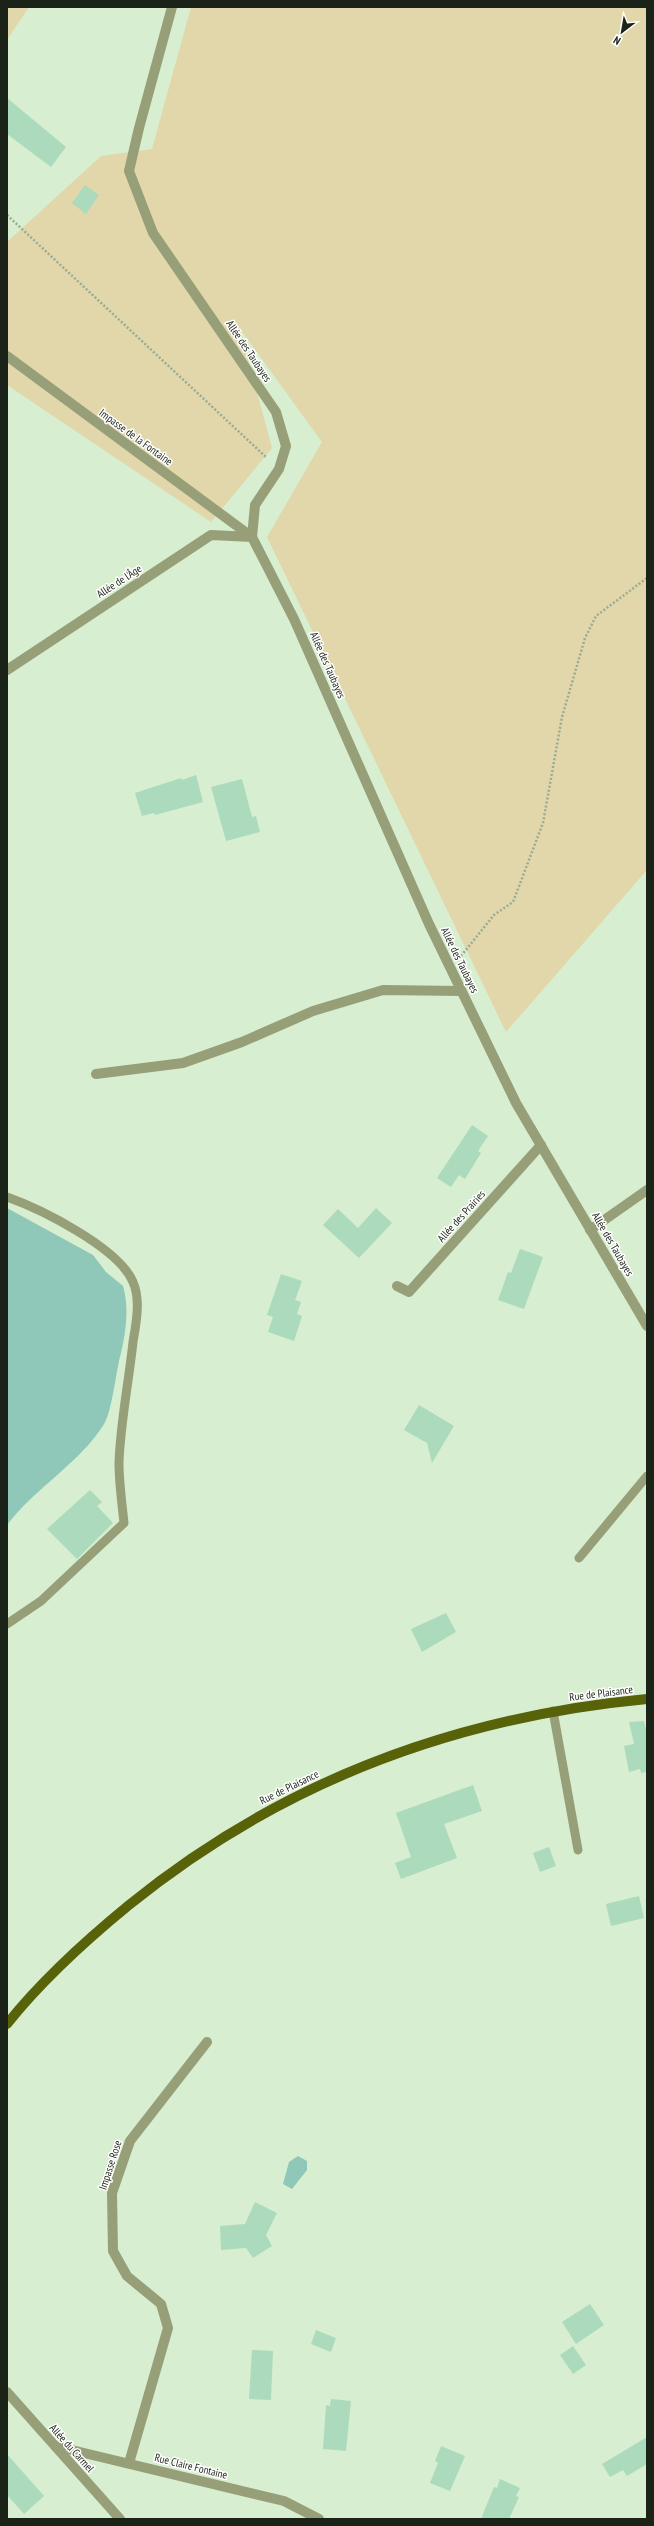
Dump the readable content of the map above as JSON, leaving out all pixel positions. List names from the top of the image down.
{
  "streets": {
    "main road": ["Rue de Plaisance"],
    "street": [
      "Allée des Taubayes",
      "Impasse de la Fontaine",
      "Allée de l'Âge",
      "Allée des Prairies",
      "Impasse Rose",
      "Allée du Carmel",
      "Rue Claire Fontaine"
    ]
  },
  "crossings": [
    ["Allée des Taubayes", "Impasse de la Fontaine"],
    ["Allée des Taubayes", "Allée de l'Âge"],
    ["Allée des Taubayes", "Allée des Prairies"],
    ["Impasse de la Fontaine", "Allée de l'Âge"],
    ["Impasse Rose", "Rue Claire Fontaine"],
    ["Allée du Carmel", "Rue Claire Fontaine"]
  ],
  "north": "bottom left"
}
